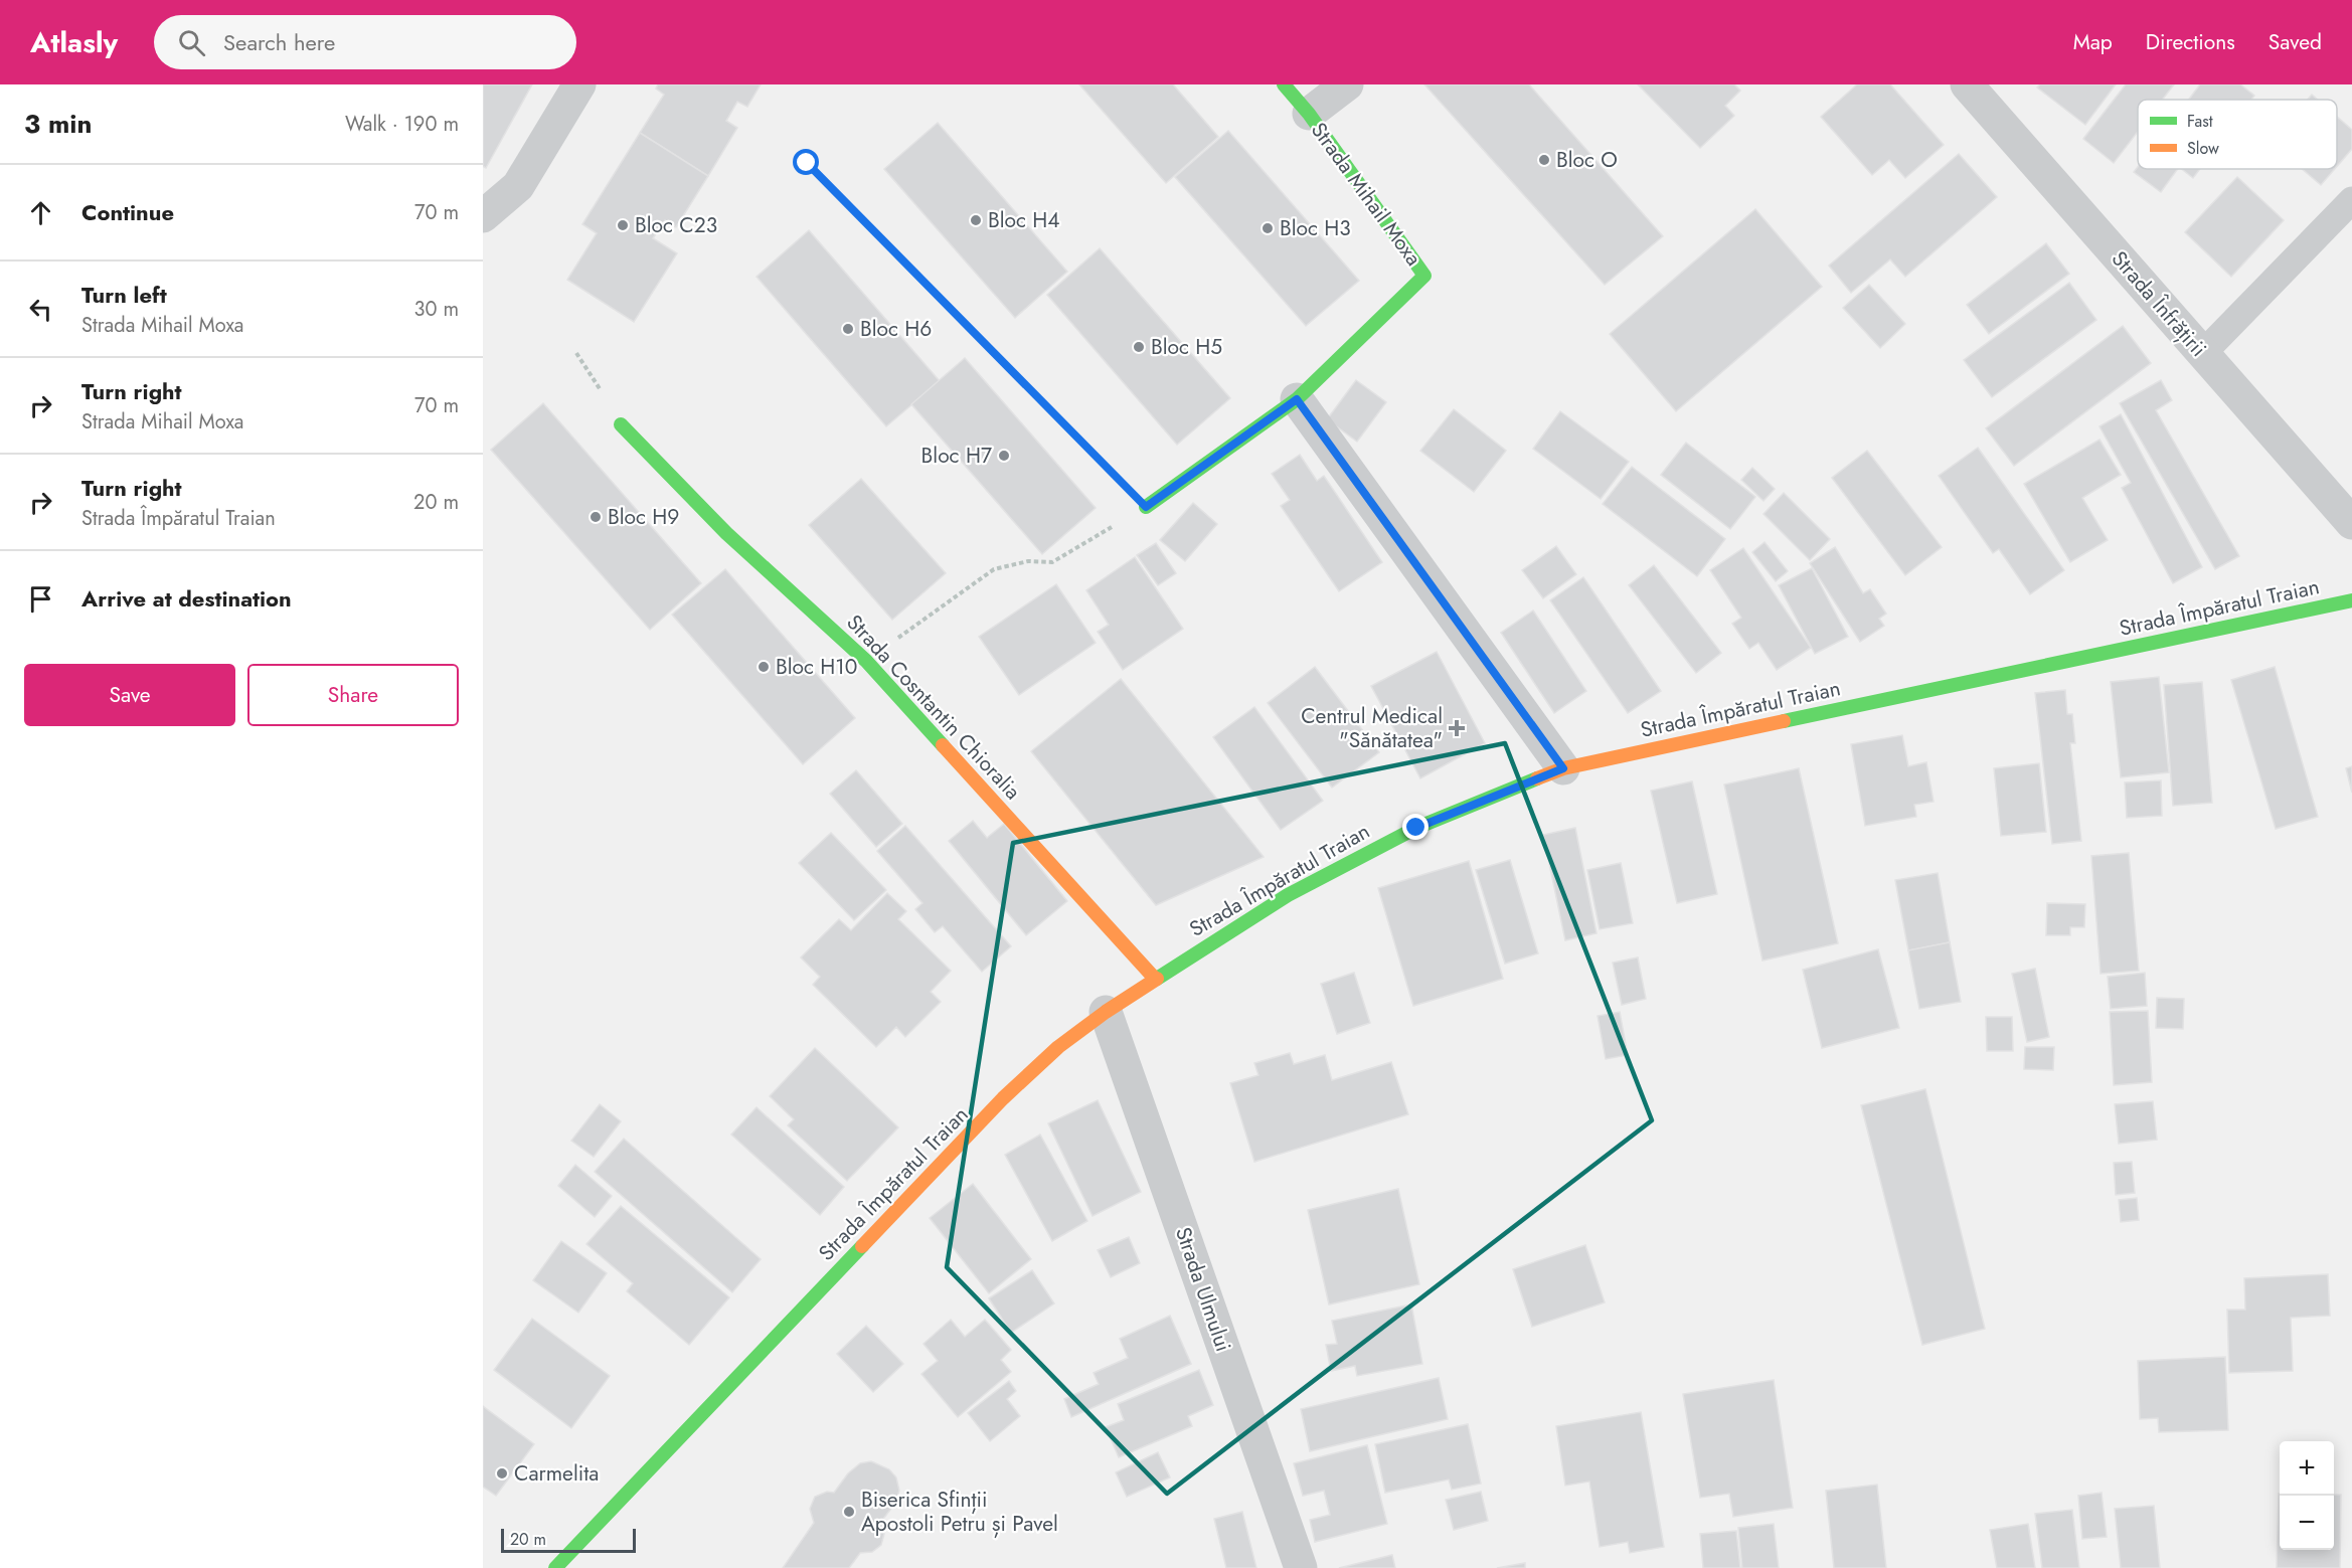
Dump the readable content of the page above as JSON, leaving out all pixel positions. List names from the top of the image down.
{
  "streets": {
    "street": [
      "Strada Mihail Moxa",
      "Strada Înfrățirii",
      "Strada Împăratul Traian",
      "Strada Cosntantin Chioralia",
      "Strada Ulmului"
    ]
  },
  "crossings": [
    ["Strada Împăratul Traian", "Strada Cosntantin Chioralia"],
    ["Strada Împăratul Traian", "Strada Ulmului"]
  ],
  "places": {
    "other": [
      "Bloc O",
      "Bloc H4",
      "Bloc C23",
      "Bloc H3",
      "Bloc H6",
      "Bloc H5",
      "Bloc H7",
      "Bloc H9",
      "Bloc H10",
      "Carmelita",
      "Biserica Sfinții Apostoli Petru și Pavel"
    ],
    "health": ["Centrul Medical \"Sănătatea\""]
  },
  "legend": ["Fast", "Slow"],
  "scale_bar": "20 m",
  "page": {
    "header": "Atlasly",
    "search": "Search here",
    "nav": ["Map", "Directions", "Saved"],
    "heading": ["3 min", "Walk · 190 m"],
    "list": [
      ["Continue", "70 m"],
      ["Turn left", "Strada Mihail Moxa", "30 m"],
      ["Turn right", "Strada Mihail Moxa", "70 m"],
      ["Turn right", "Strada Împăratul Traian", "20 m"],
      "Arrive at destination"
    ],
    "buttons": ["Save", "Share"],
    "map_buttons": ["+", "−"],
    "scale": "20 m"
  }
}
